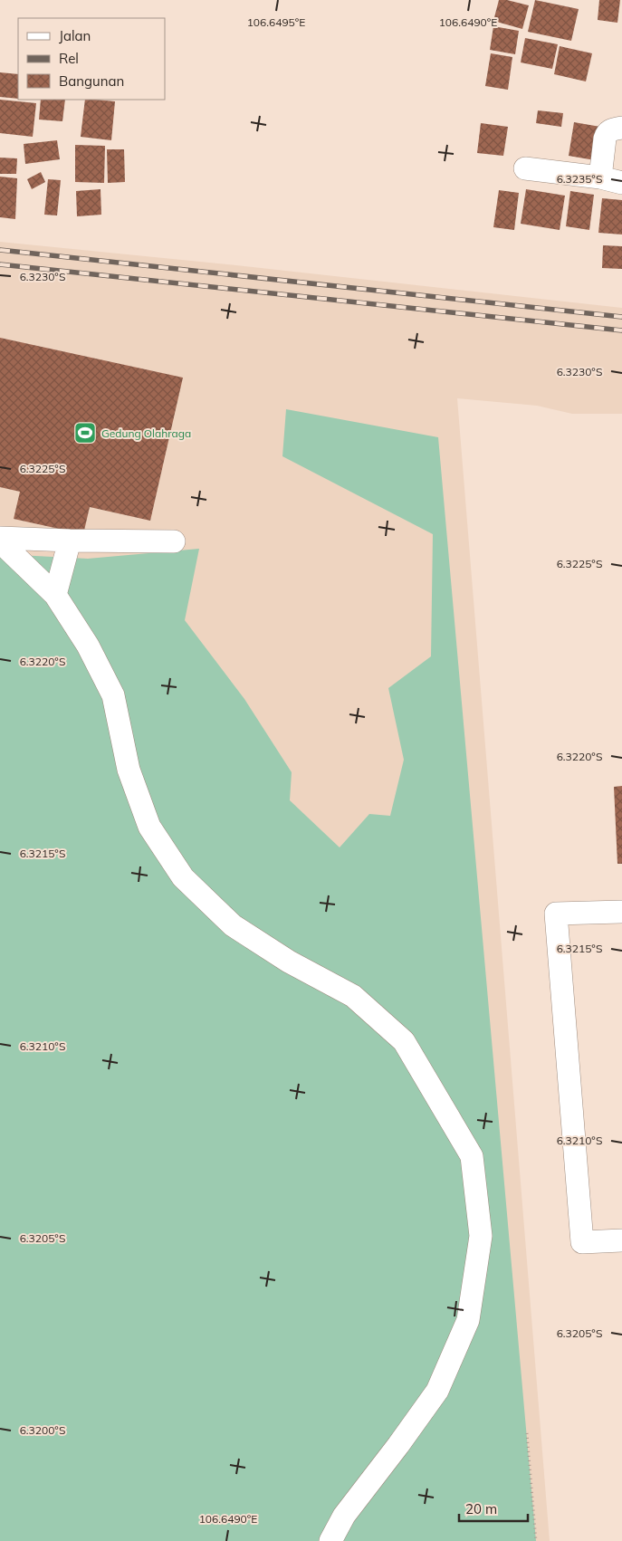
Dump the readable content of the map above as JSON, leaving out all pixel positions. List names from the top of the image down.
{
  "places": {
    "sports": ["Gedung Olahraga"]
  },
  "legend": ["Jalan", "Rel", "Bangunan"],
  "scale_bar": "20 m",
  "coordinates": [
    "106.6495°E",
    "106.6490°E",
    "6.3235°S",
    "6.3230°S",
    "6.3225°S",
    "6.3220°S",
    "6.3215°S",
    "6.3210°S",
    "6.3205°S",
    "6.3200°S"
  ]
}
